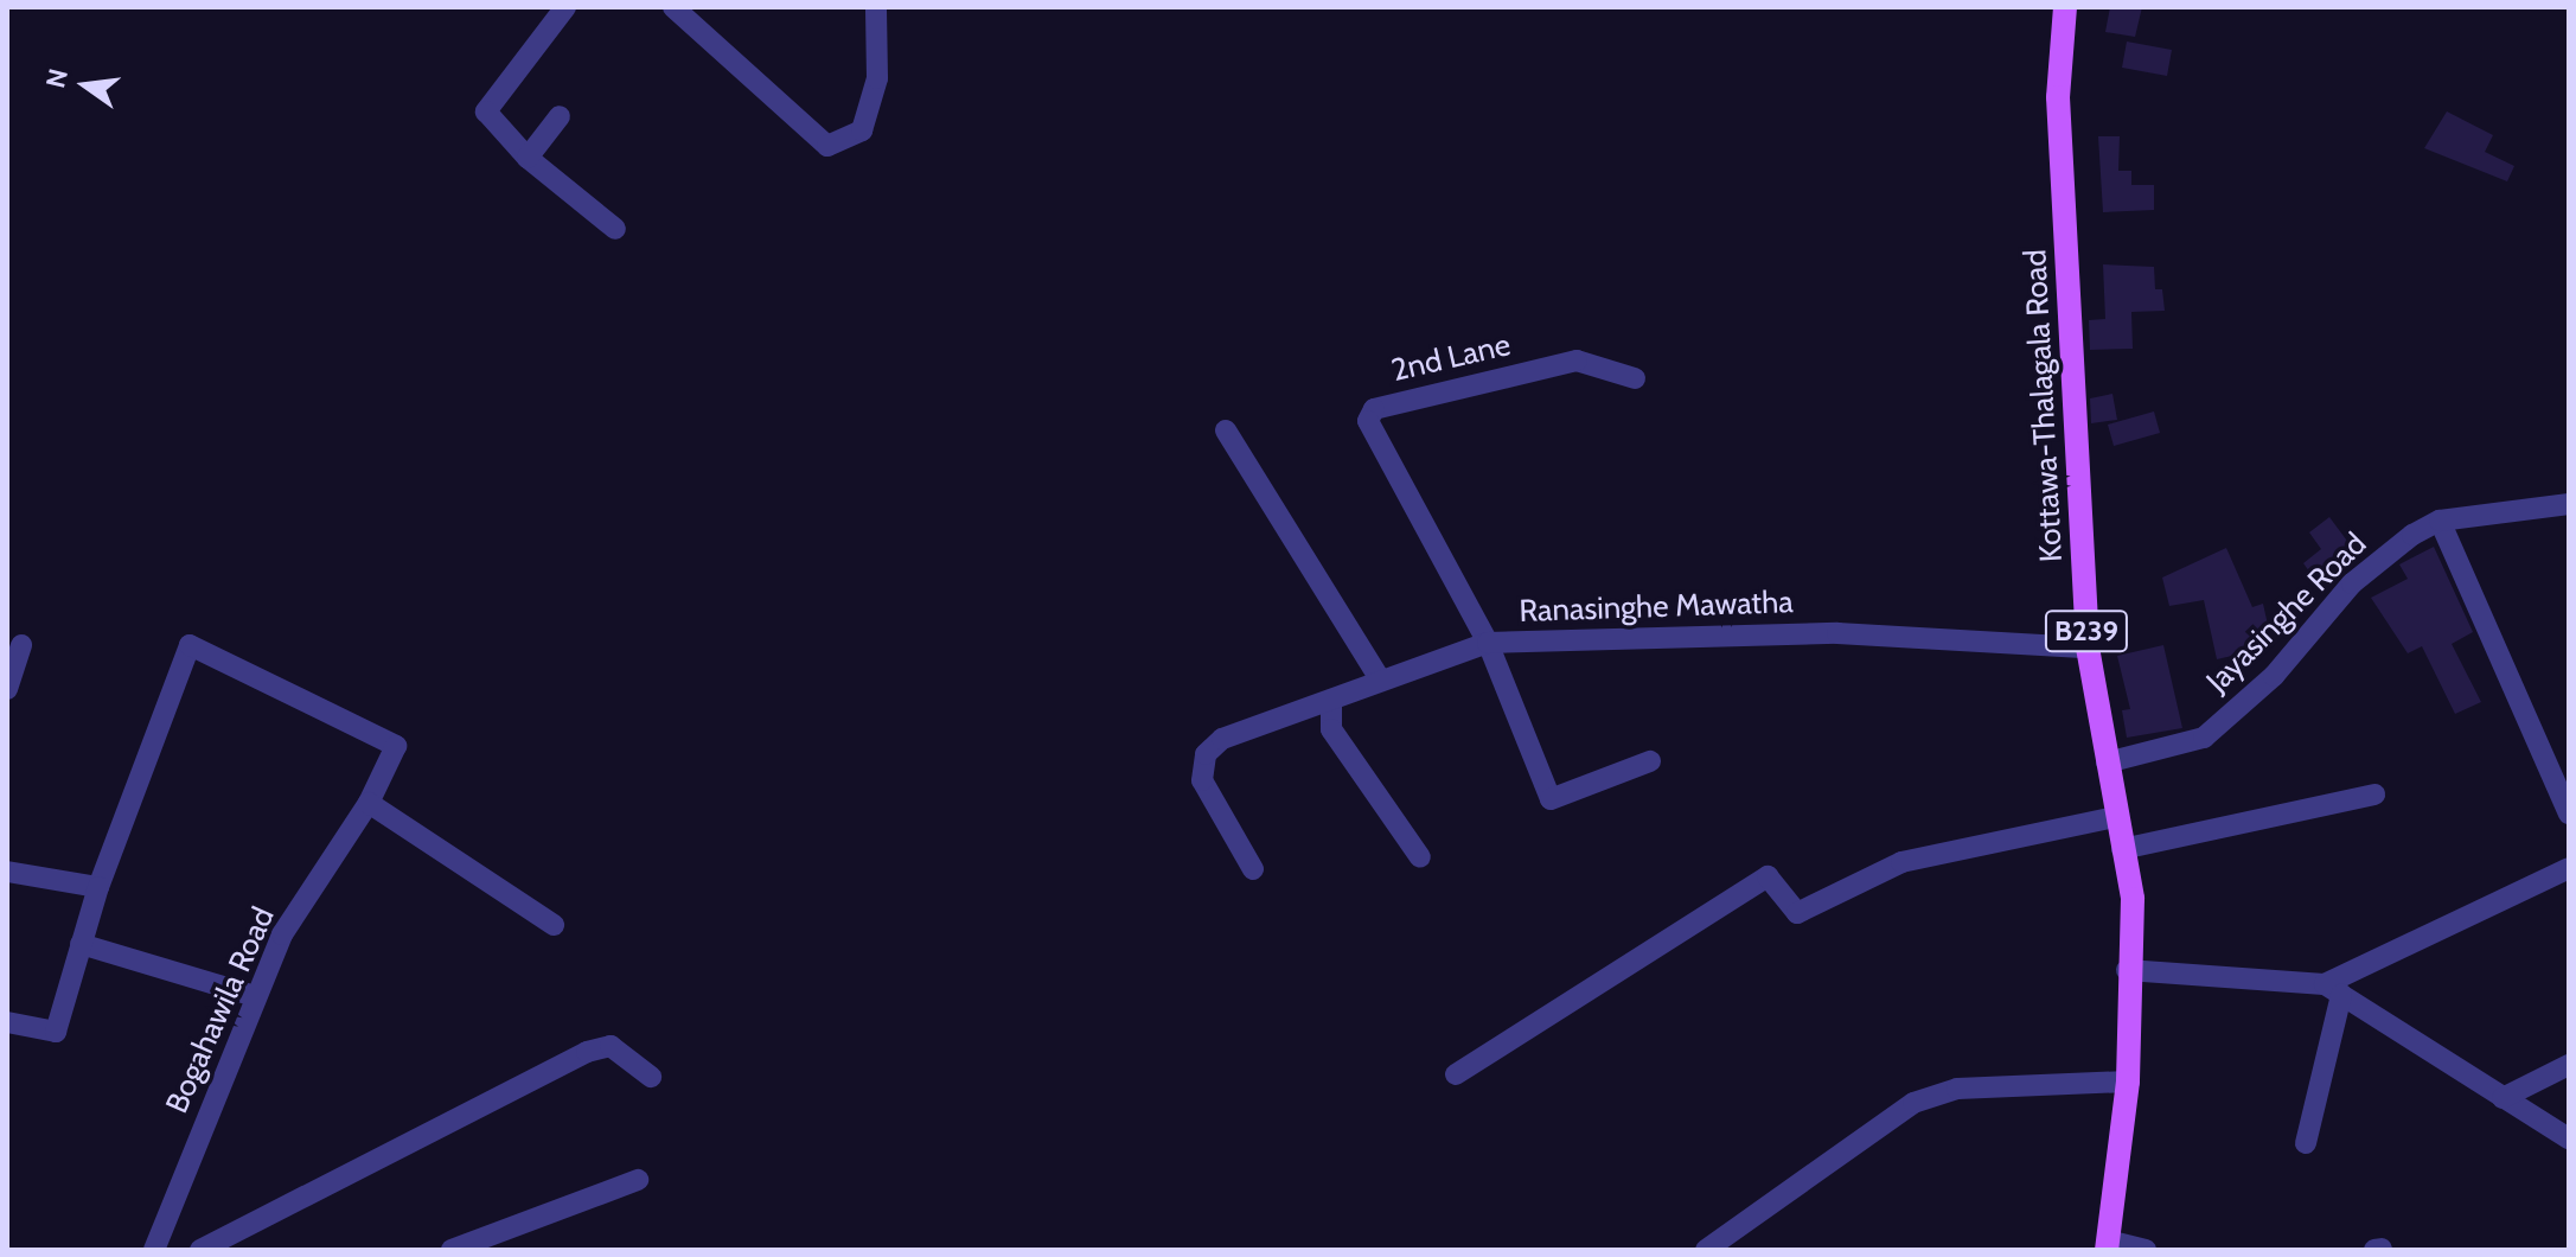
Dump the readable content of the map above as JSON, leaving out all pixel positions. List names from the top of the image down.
{
  "streets": {
    "main road": ["Kottawa-Thalagala Road", "B239"],
    "street": [
      "2nd Lane",
      "Ranasinghe Mawatha",
      "Jayasinghe Road",
      "Bogahawila Road"
    ]
  },
  "crossings": [
    ["2nd Lane", "Ranasinghe Mawatha"],
    ["Kottawa-Thalagala Road", "Ranasinghe Mawatha"],
    ["Kottawa-Thalagala Road", "Jayasinghe Road"]
  ],
  "north": "left"
}
